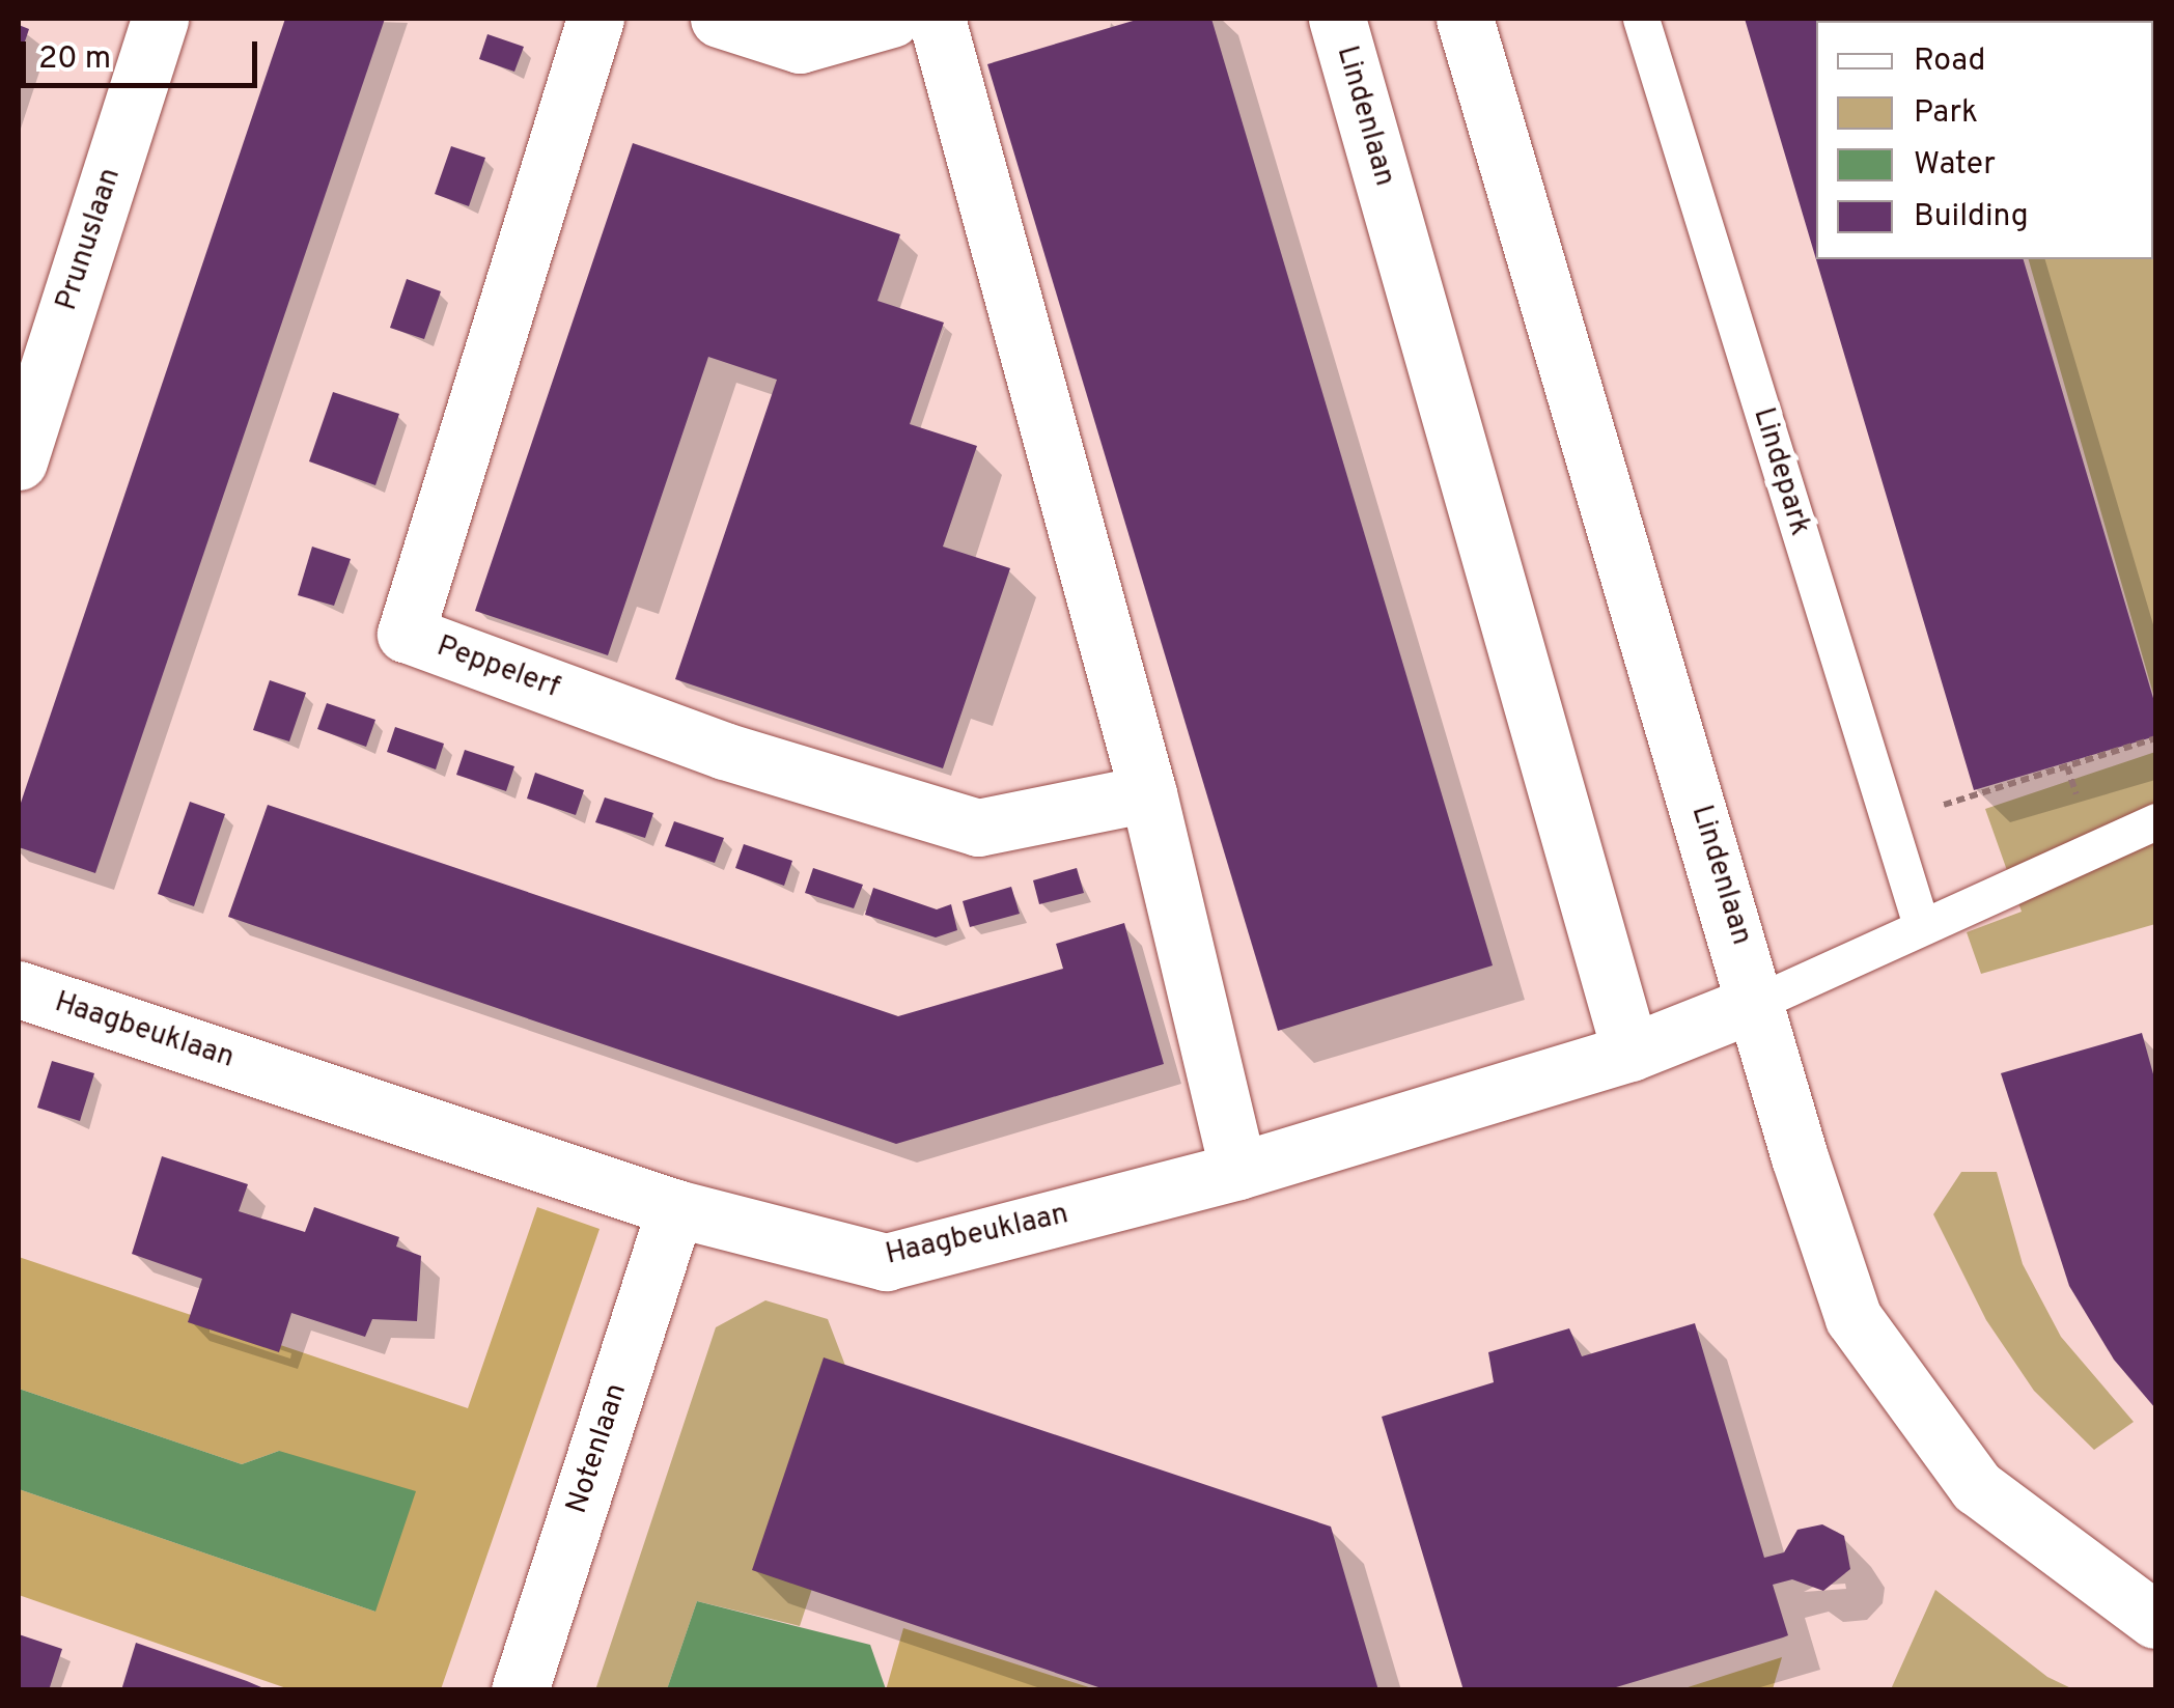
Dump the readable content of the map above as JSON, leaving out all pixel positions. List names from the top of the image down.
{
  "streets": {
    "street": [
      "Lindenlaan",
      "Prunuslaan",
      "Peppelerf",
      "Haagbeuklaan",
      "Notenlaan"
    ],
    "lane": ["Lindepark"]
  },
  "crossings": [
    ["Lindenlaan", "Haagbeuklaan"],
    ["Haagbeuklaan", "Notenlaan"]
  ],
  "legend": [
    "Road",
    "Park",
    "Water",
    "Building"
  ],
  "scale_bar": "20 m"
}
